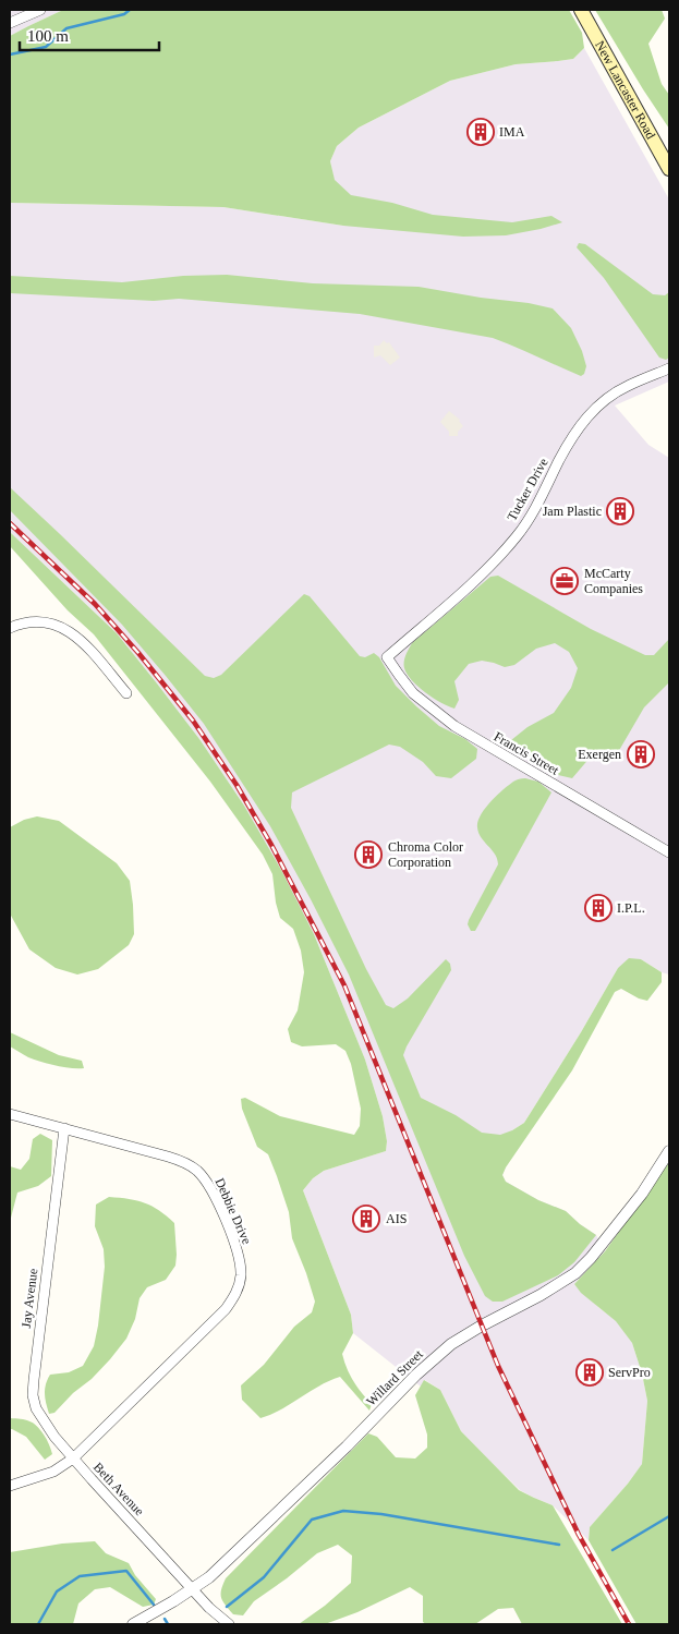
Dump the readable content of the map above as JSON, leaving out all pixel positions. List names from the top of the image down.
{
  "streets": {
    "main road": ["New Lancaster Road"],
    "street": [
      "Tucker Drive",
      "Francis Street",
      "Debbie Drive",
      "Jay Avenue",
      "Willard Street",
      "Beth Avenue"
    ]
  },
  "crossings": [
    ["Tucker Drive", "Francis Street"],
    ["Debbie Drive", "Jay Avenue"],
    ["Debbie Drive", "Beth Avenue"],
    ["Jay Avenue", "Beth Avenue"],
    ["Willard Street", "Beth Avenue"]
  ],
  "places": {
    "building": [
      "IMA",
      "Jam Plastic",
      "Exergen",
      "Chroma Color Corporation",
      "I.P.L.",
      "AIS",
      "ServPro"
    ],
    "office": ["McCarty Companies"]
  },
  "scale_bar": "100 m"
}
